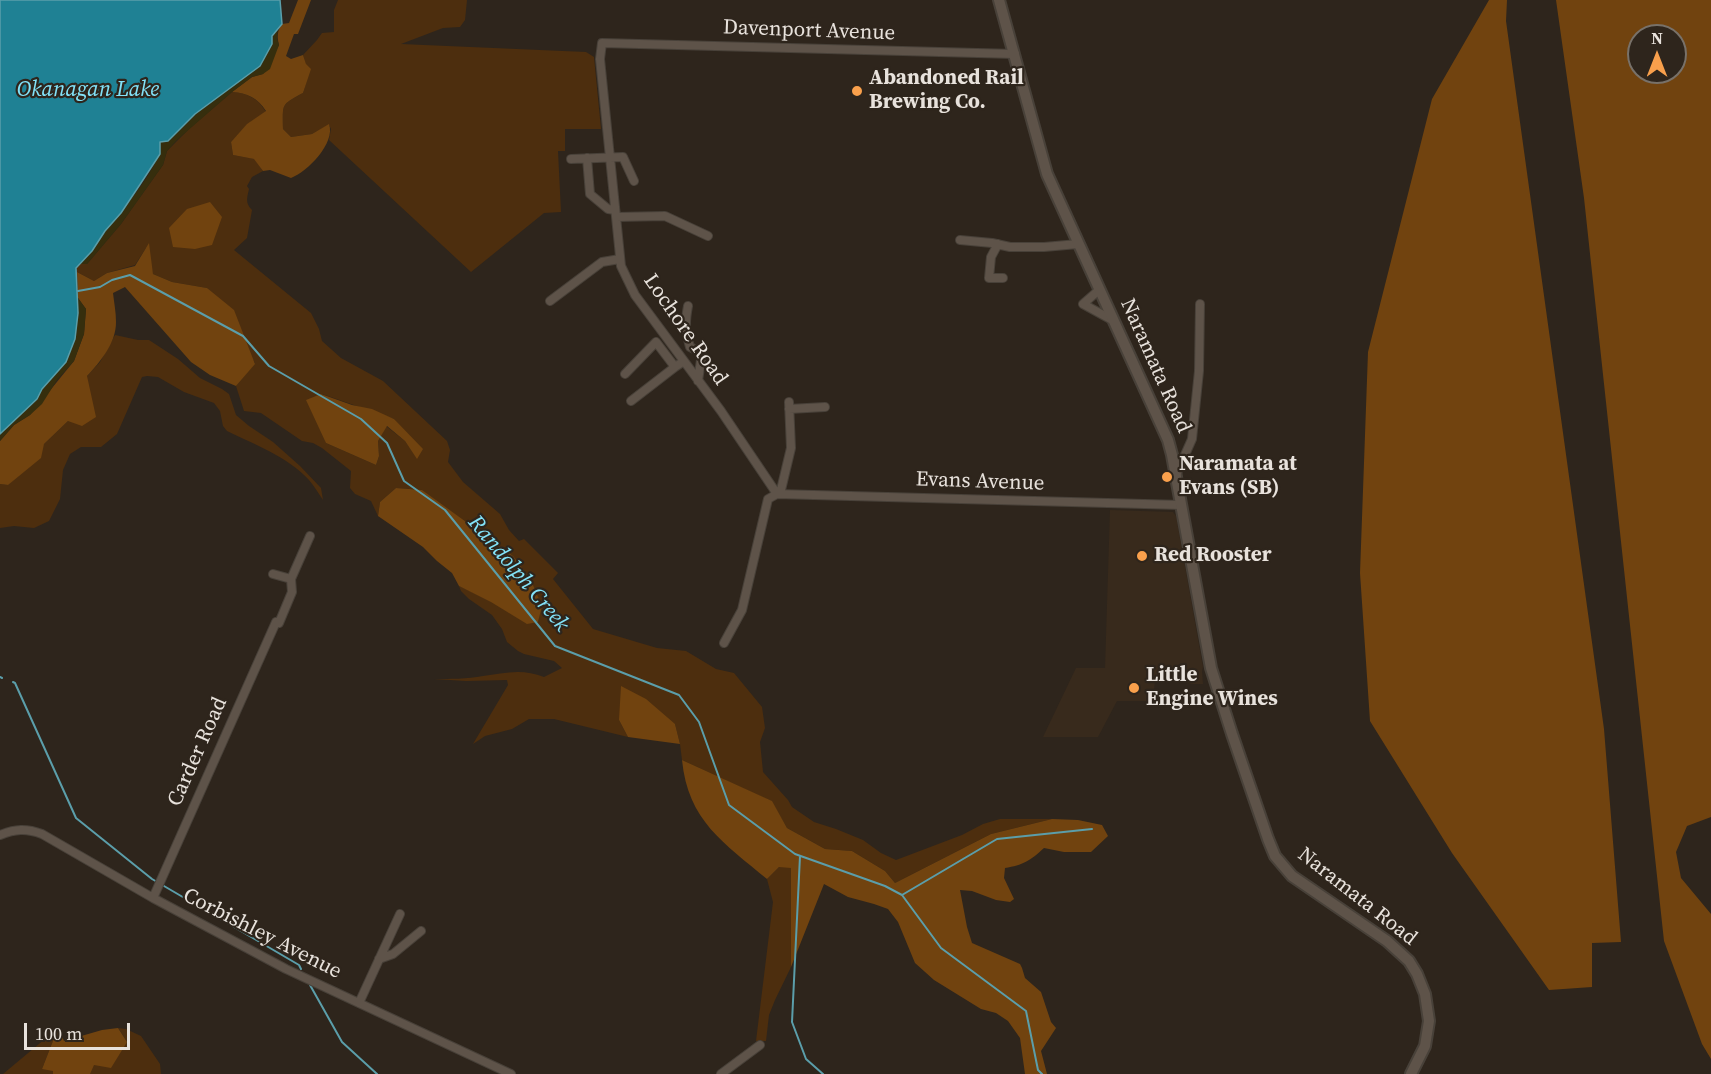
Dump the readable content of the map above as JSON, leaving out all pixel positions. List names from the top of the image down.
{
  "streets": {
    "main road": ["Naramata Road"],
    "street": [
      "Davenport Avenue",
      "Lochore Road",
      "Evans Avenue",
      "Carder Road",
      "Corbishley Avenue"
    ]
  },
  "crossings": [
    ["Davenport Avenue", "Lochore Road"],
    ["Davenport Avenue", "Naramata Road"],
    ["Lochore Road", "Evans Avenue"],
    ["Naramata Road", "Evans Avenue"],
    ["Carder Road", "Corbishley Avenue"]
  ],
  "water": ["Okanagan Lake", "Randolph Creek"],
  "places": [
    "Abandoned Rail Brewing Co.",
    "Naramata at Evans (SB)",
    "Red Rooster",
    "Little Engine Wines"
  ],
  "scale_bar": "100 m",
  "north": "top"
}
